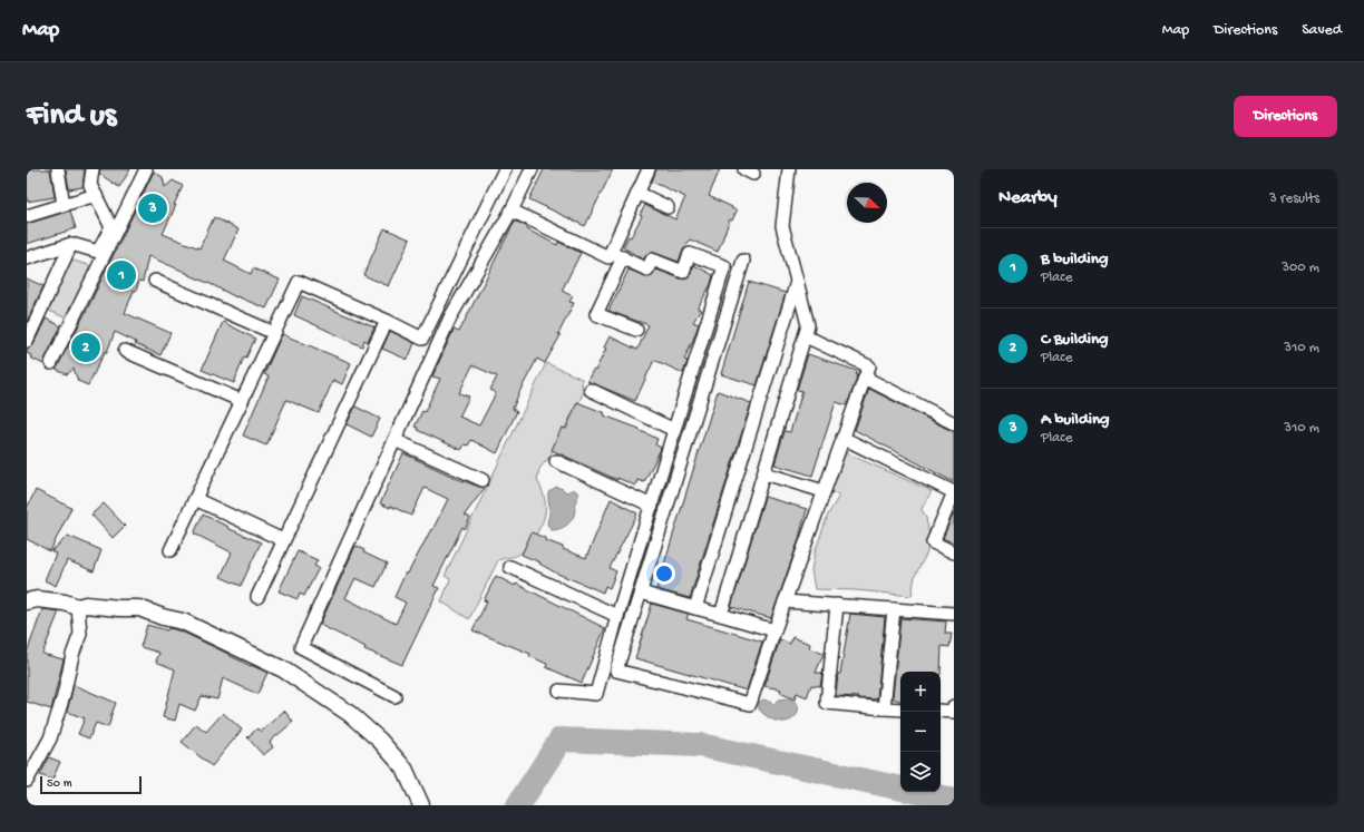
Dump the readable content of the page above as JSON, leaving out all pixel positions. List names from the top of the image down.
{
  "scale_bar": "50 m",
  "north": "bottom right",
  "page": {
    "header": "Map",
    "nav": ["Map", "Directions", "Saved"],
    "buttons": "Directions",
    "title": "Find us",
    "heading": ["Nearby", "3 results"],
    "pins": ["3", "1", "2"],
    "list": [
      {
        "mark": "1",
        "name": "B building",
        "note": "Place",
        "value": "300 m"
      },
      {
        "mark": "2",
        "name": "C Building",
        "note": "Place",
        "value": "310 m"
      },
      {
        "mark": "3",
        "name": "A building",
        "note": "Place",
        "value": "310 m"
      }
    ],
    "map_buttons": ["+", "−"],
    "scale": "50 m"
  }
}
